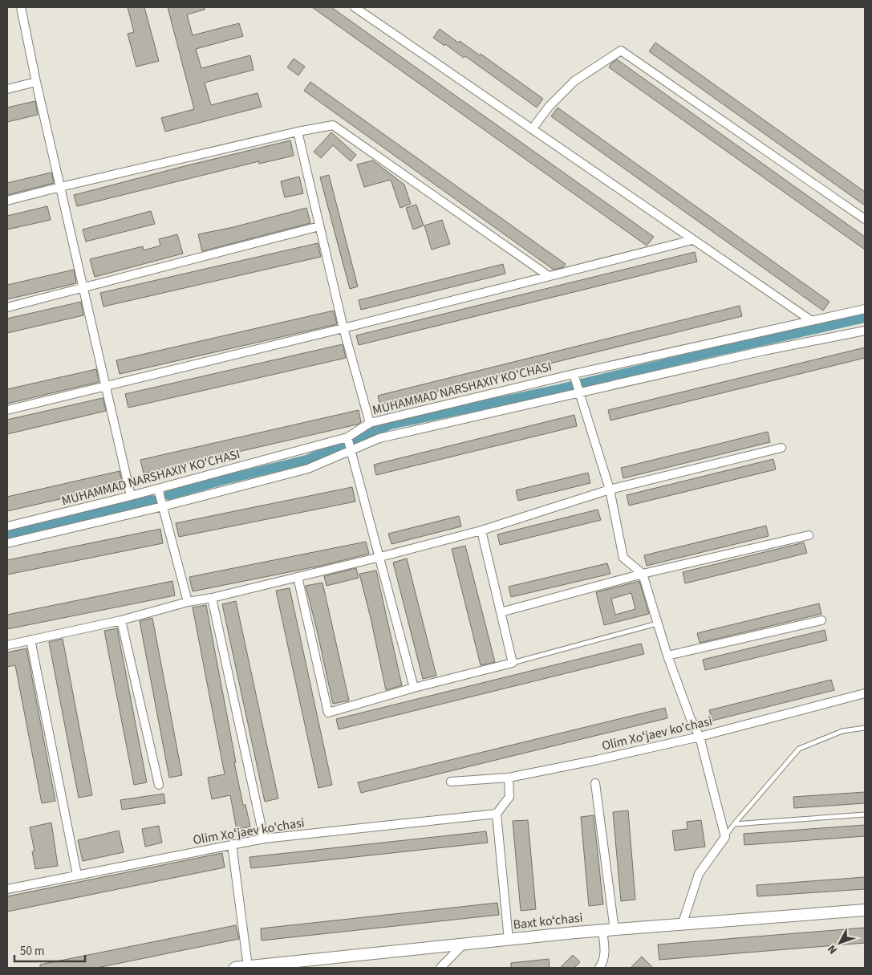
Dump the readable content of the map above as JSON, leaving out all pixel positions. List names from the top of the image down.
{
  "streets": {
    "main road": ["Baxt koʻchasi"],
    "street": ["MUHAMMAD NARSHAXIY KO'CHASI", "Olim Xoʻjaev ko'chasi"]
  },
  "scale_bar": "50 m",
  "north": "bottom left"
}
